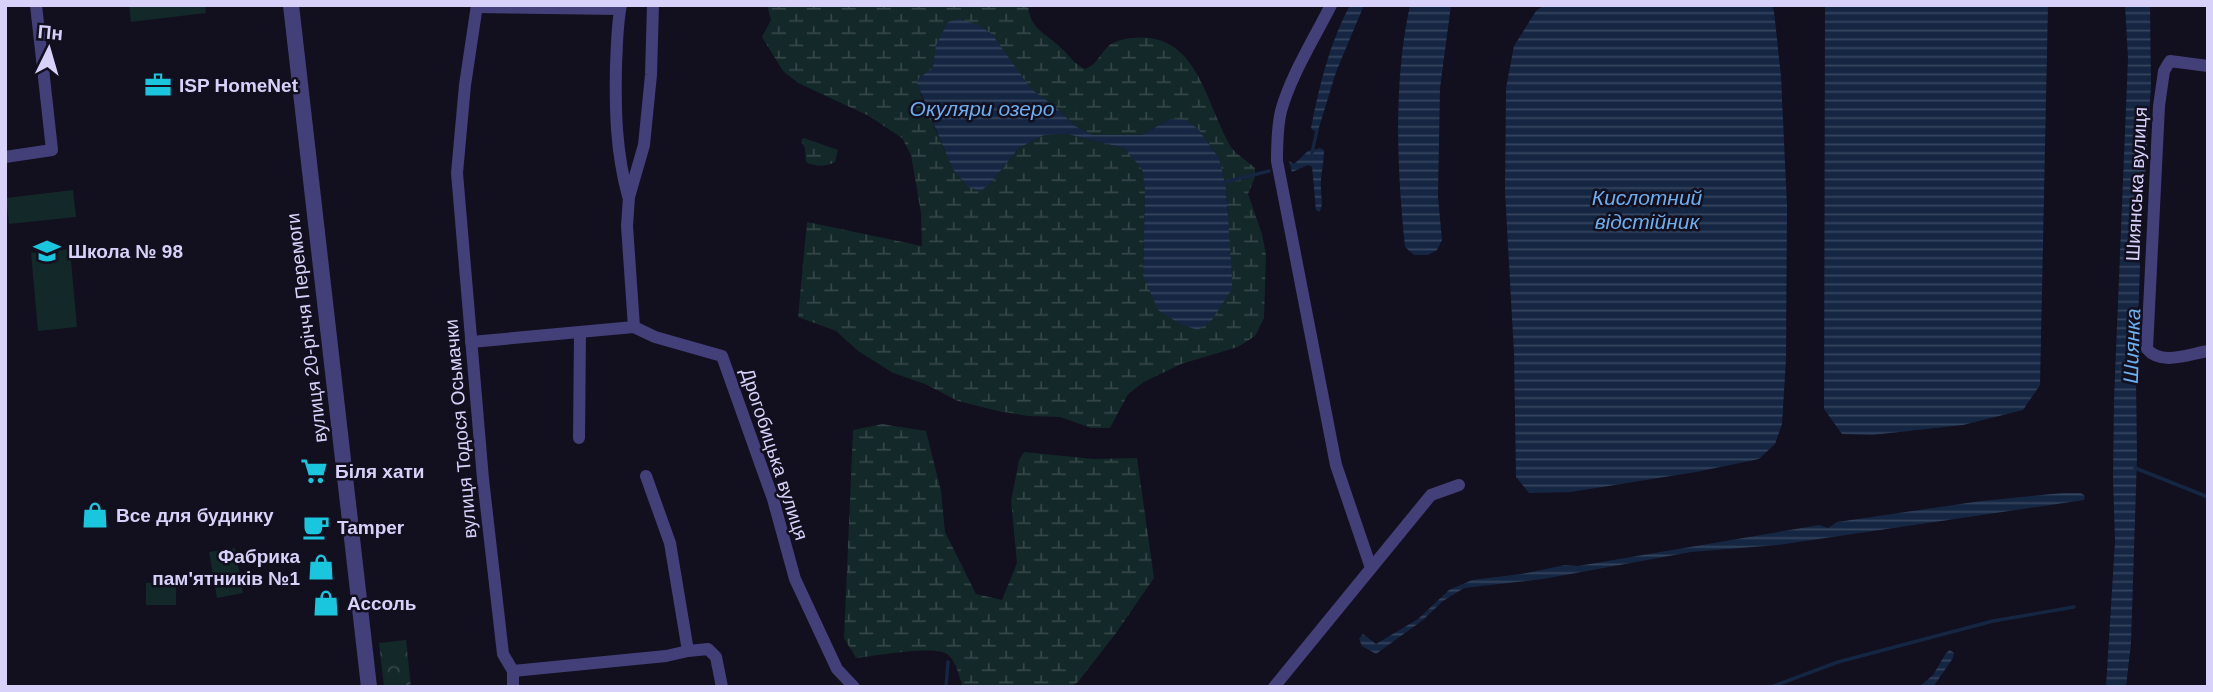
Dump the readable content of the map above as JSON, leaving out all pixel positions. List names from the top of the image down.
{
  "streets": {
    "street": [
      "Шиянська вулиця",
      "вулиця 20-річчя Перемоги",
      "вулиця Тодося Осьмачки",
      "Дрогобицька вулиця"
    ]
  },
  "water": ["Окуляри озеро", "Кислотний відстійник", "Шиянка"],
  "places": {
    "office": ["ISP HomeNet"],
    "school or university": ["Школа № 98"],
    "supermarket": ["Біля хати"],
    "shop": ["Все для будинку", "Фабрика пам'ятників №1", "Ассоль"],
    "cafe": ["Tamper"]
  },
  "north": "top"
}
